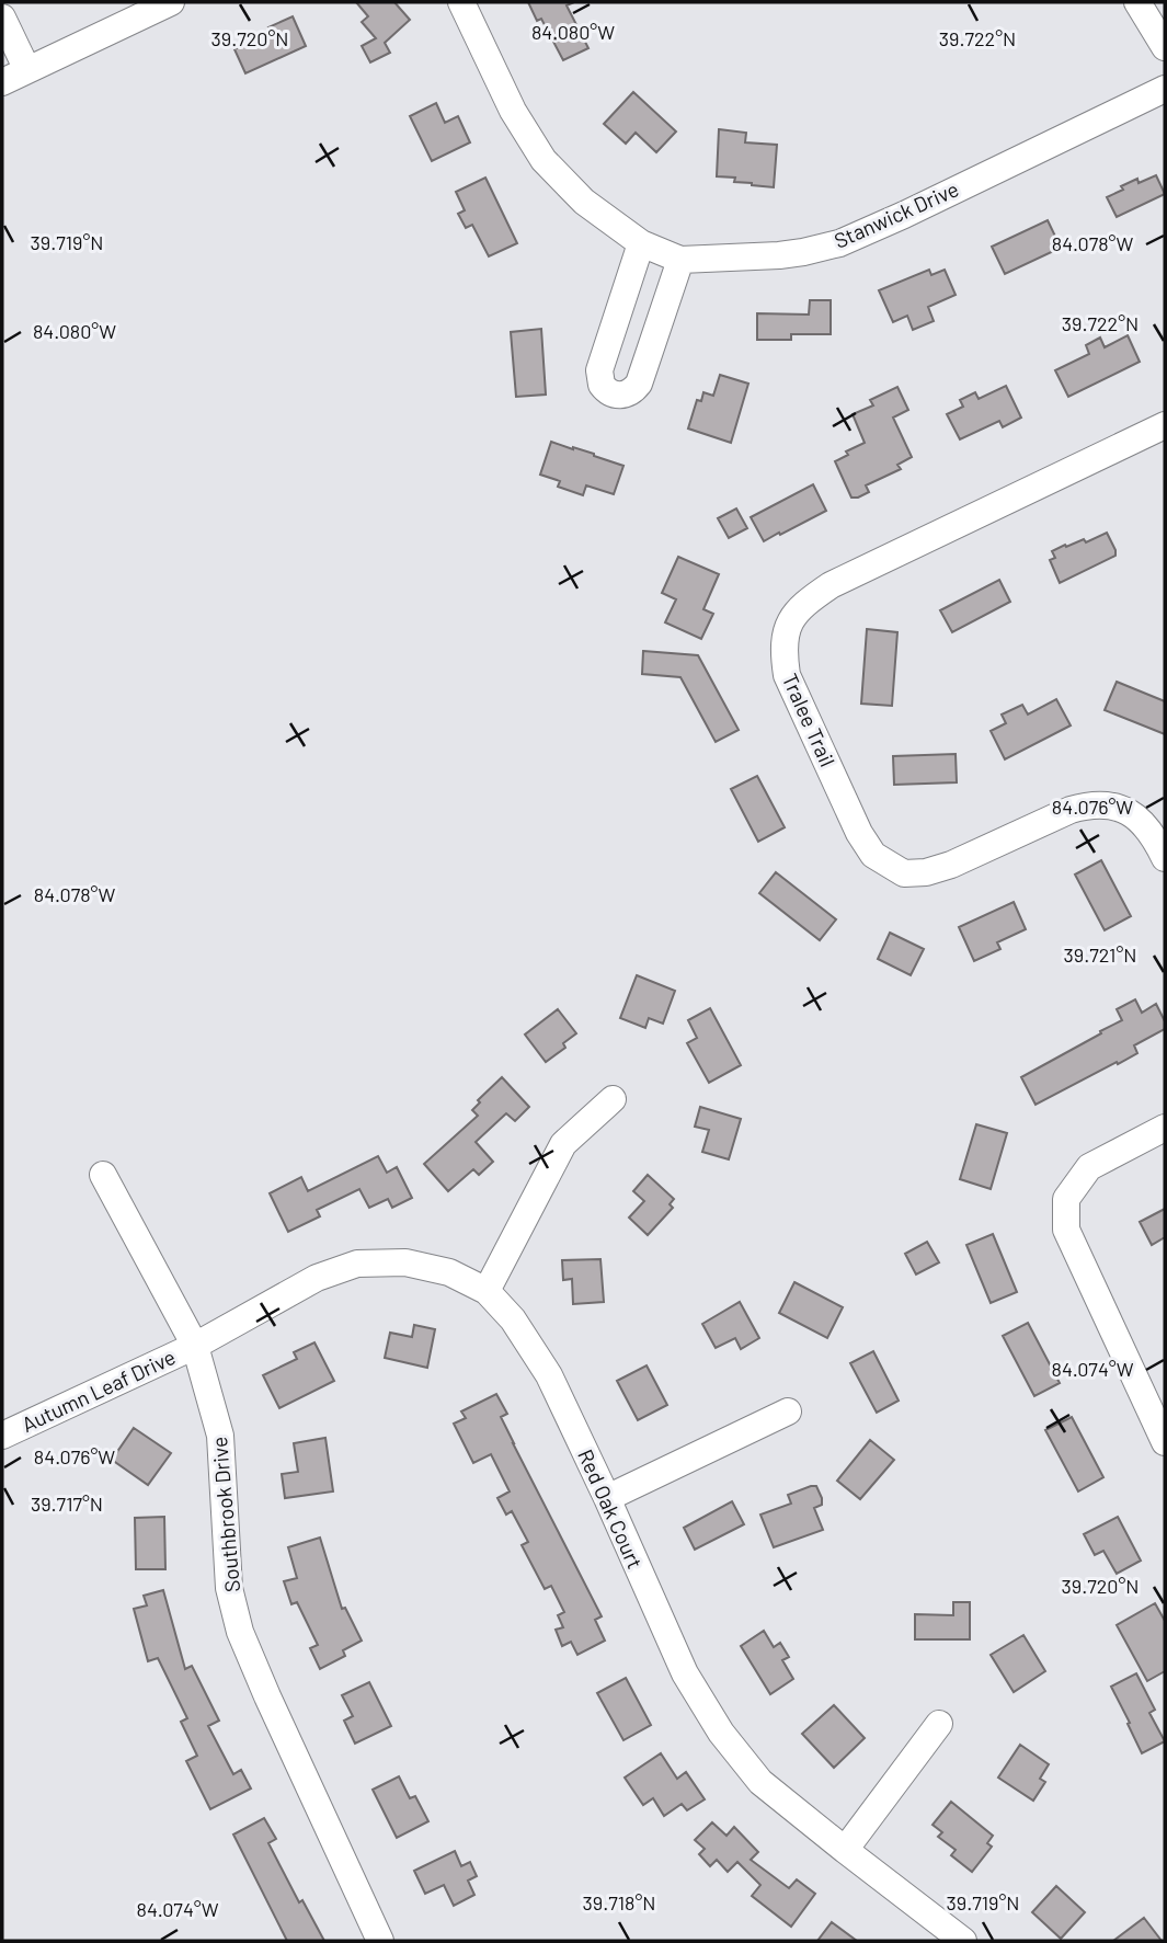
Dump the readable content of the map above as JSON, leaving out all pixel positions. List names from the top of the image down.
{
  "streets": {
    "street": [
      "Stanwick Drive",
      "Tralee Trail",
      "Autumn Leaf Drive",
      "Red Oak Court",
      "Southbrook Drive"
    ]
  },
  "crossings": [
    ["Autumn Leaf Drive", "Red Oak Court"],
    ["Autumn Leaf Drive", "Southbrook Drive"],
    ["Red Oak Court", "Southbrook Drive"]
  ],
  "coordinates": [
    "84.080°W",
    "39.720°N",
    "39.722°N",
    "39.719°N",
    "84.078°W",
    "84.076°W",
    "39.721°N",
    "84.074°W",
    "39.717°N",
    "39.718°N"
  ]
}
